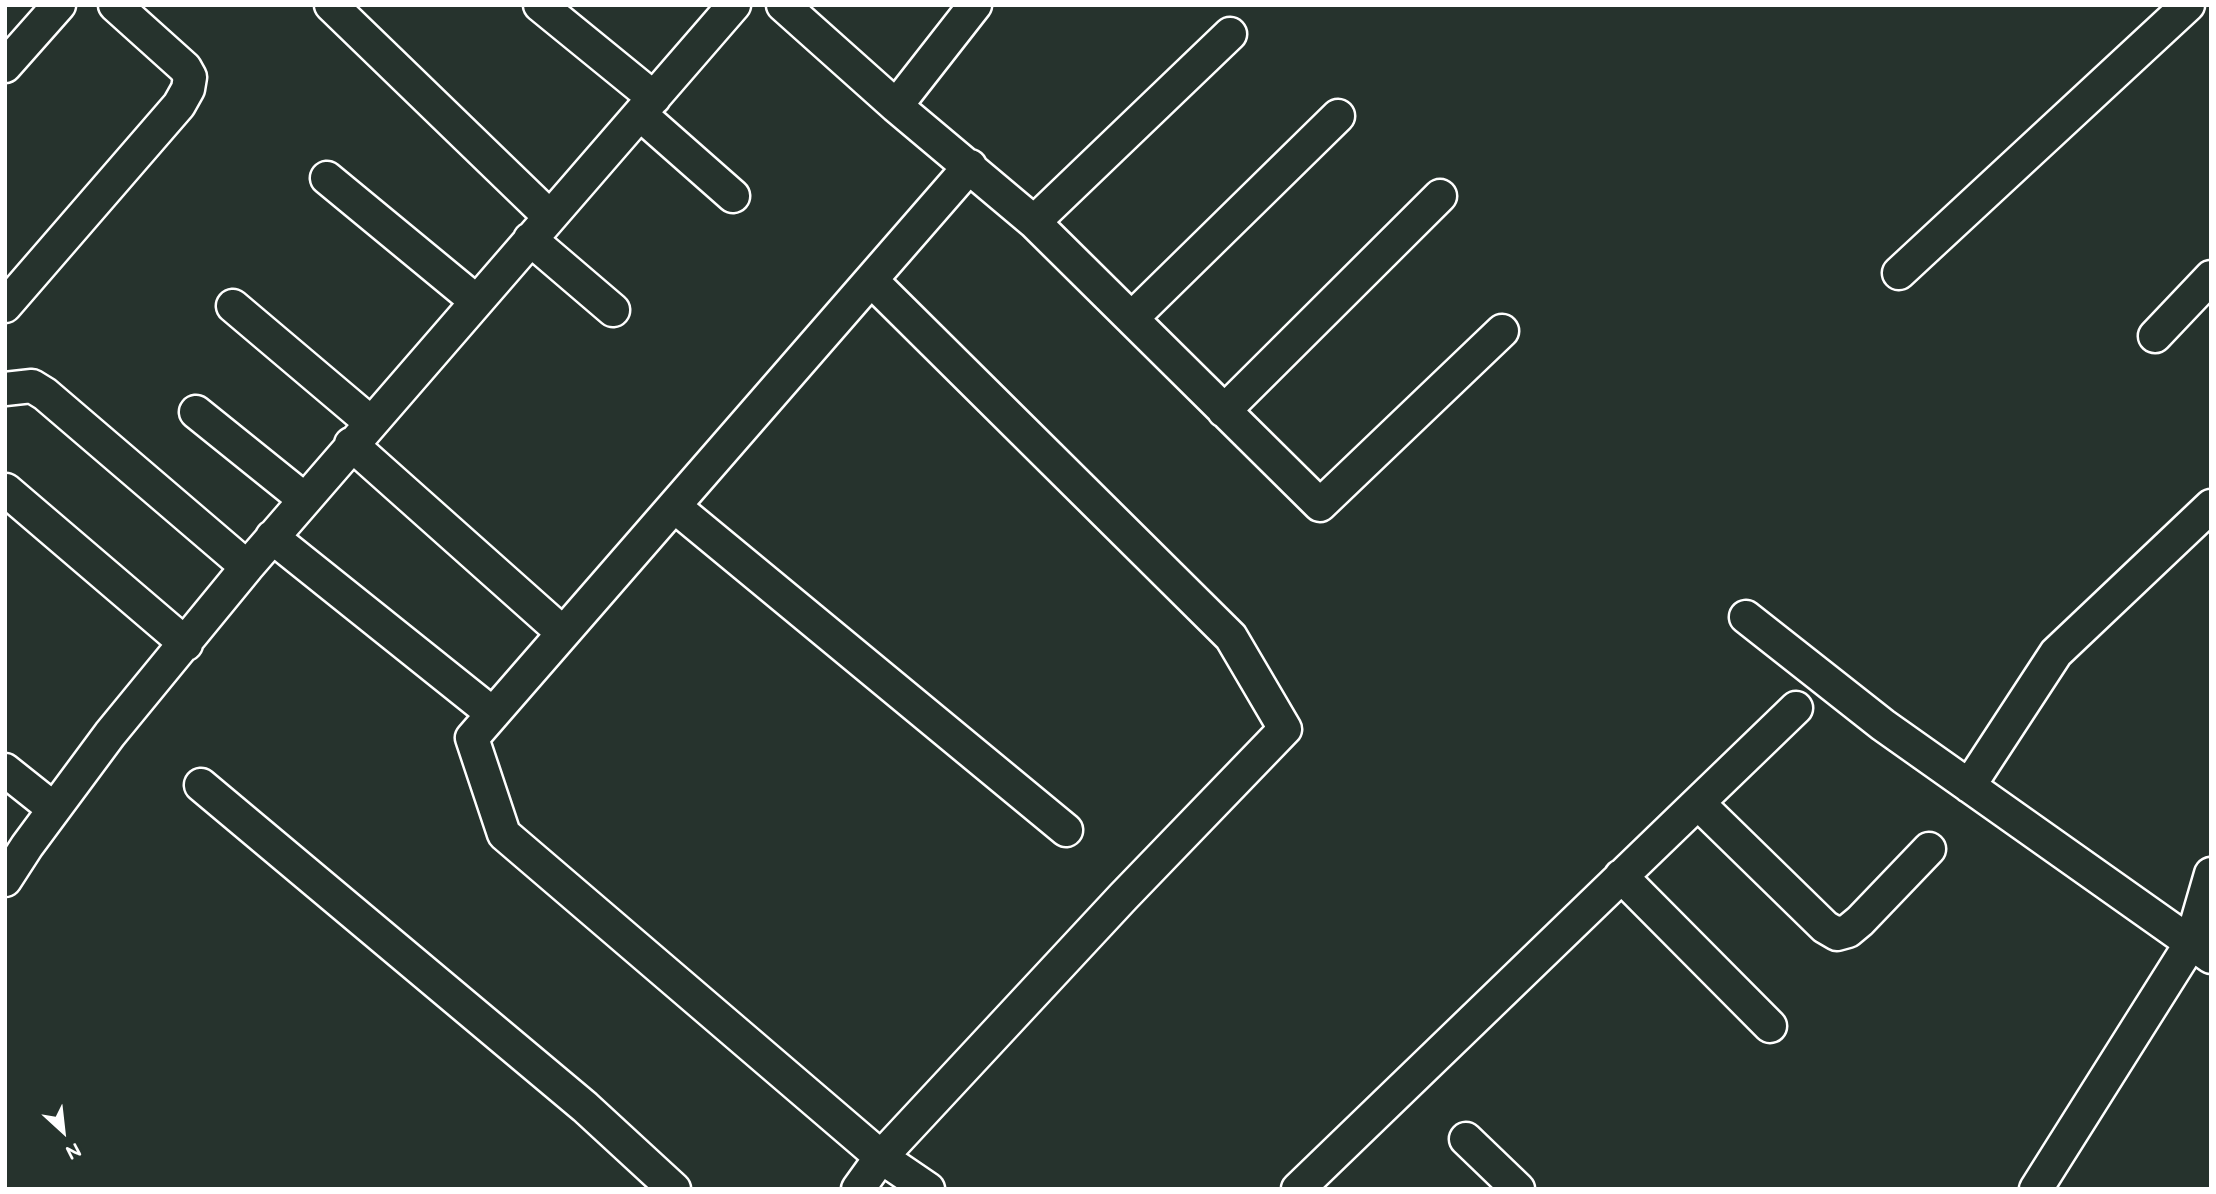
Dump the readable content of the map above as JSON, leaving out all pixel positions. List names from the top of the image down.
{
  "north": "bottom right"
}
